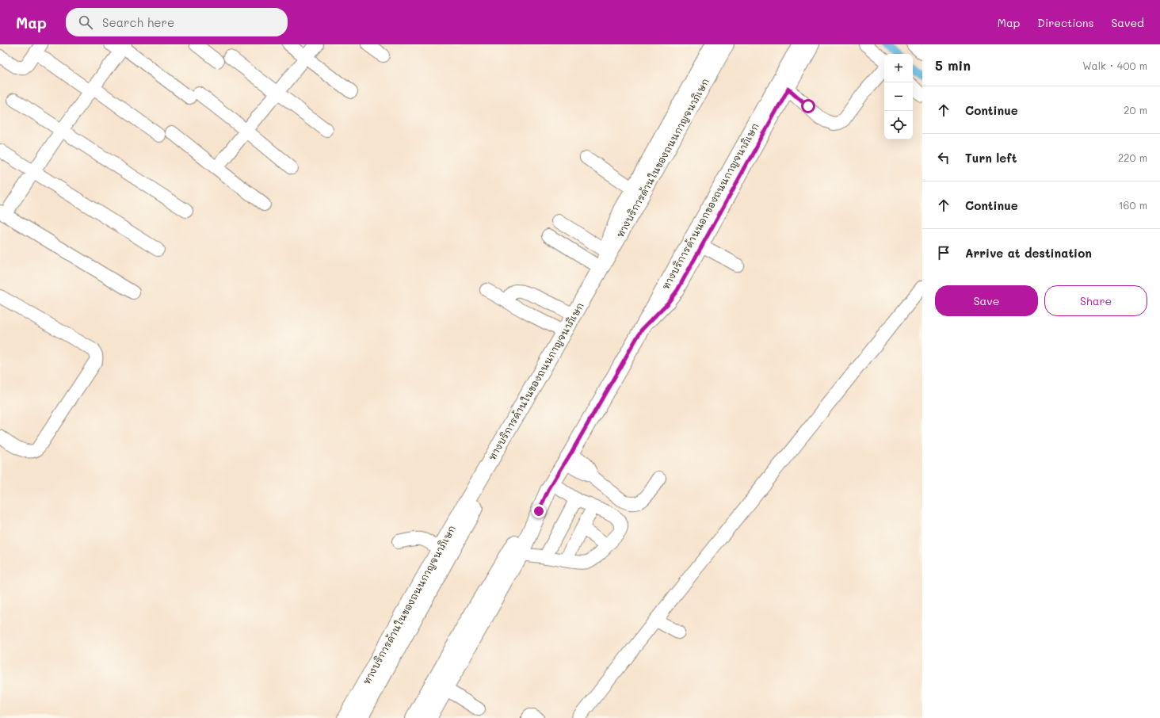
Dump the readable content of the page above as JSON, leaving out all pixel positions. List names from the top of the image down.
{
  "streets": {
    "main road": ["ทางบริการด้านในของถนนกาญจนาภิเษก", "ทางบริการด้านนอกของถนนกาญจนาภิเษก"]
  },
  "page": {
    "header": "Map",
    "search": "Search here",
    "nav": ["Map", "Directions", "Saved"],
    "heading": ["5 min", "Walk · 400 m"],
    "map_buttons": ["+", "−"],
    "list": [
      ["Continue", "20 m"],
      ["Turn left", "220 m"],
      ["Continue", "160 m"],
      "Arrive at destination"
    ],
    "buttons": ["Save", "Share"]
  }
}
